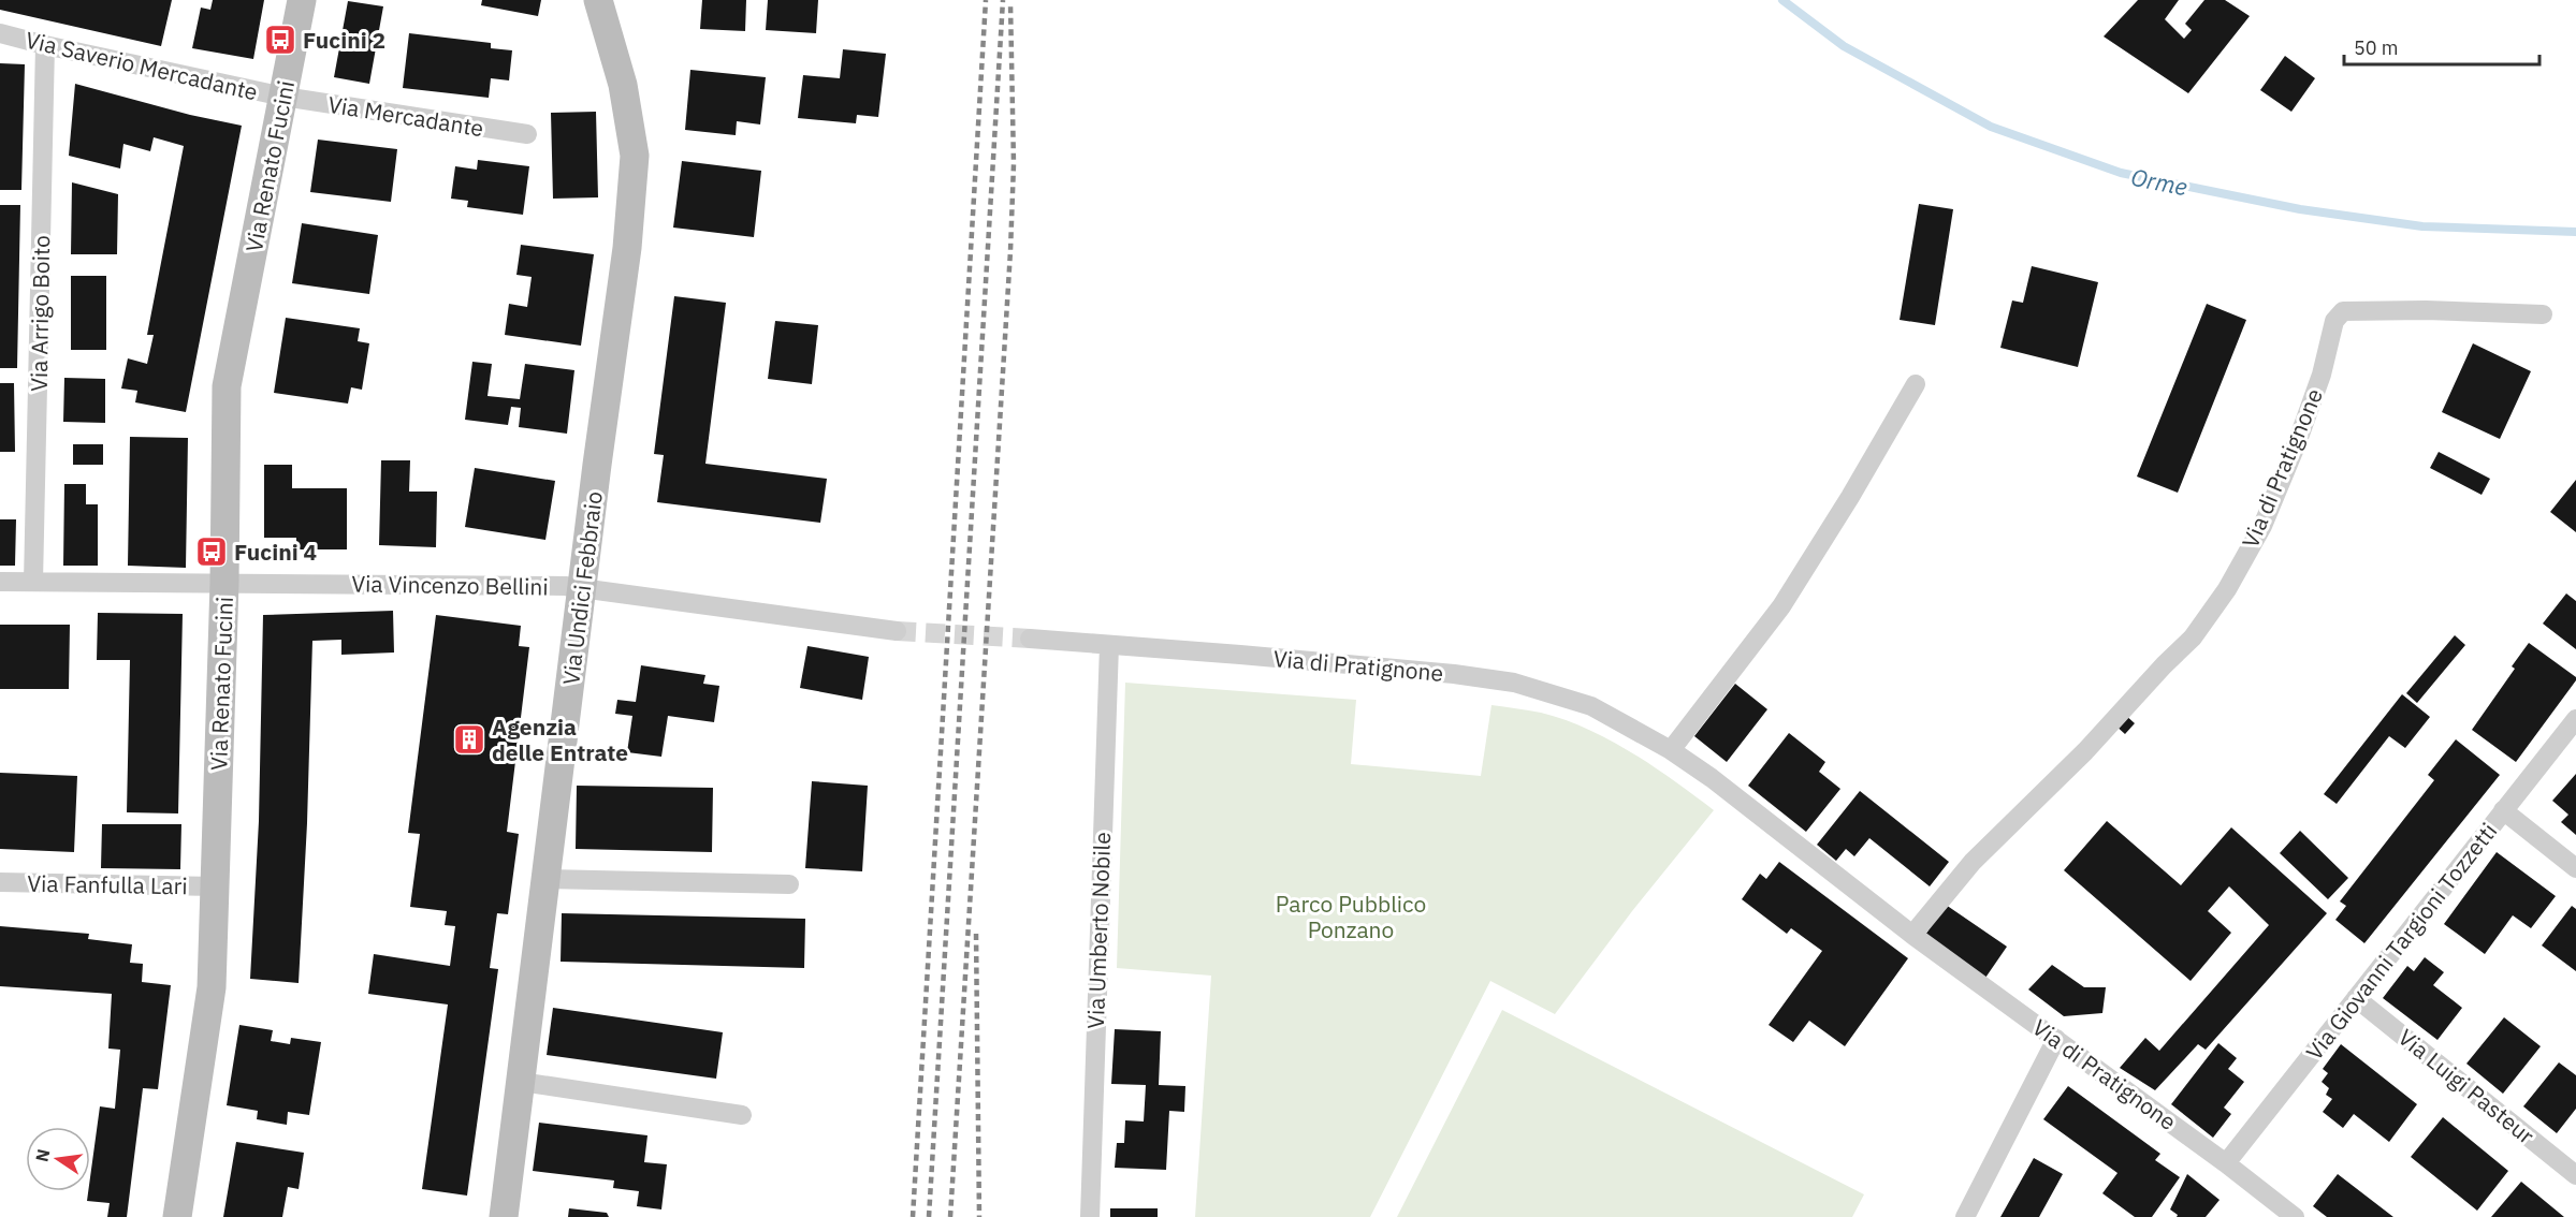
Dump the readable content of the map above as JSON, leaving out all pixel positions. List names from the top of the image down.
{
  "streets": {
    "main road": ["Via Renato Fucini", "Via Undici Febbraio"],
    "street": [
      "Via Saverio Mercadante",
      "Via Mercadante",
      "Via Arrigo Boito",
      "Via di Pratignone",
      "Via Vincenzo Bellini",
      "Via Fanfulla Lari",
      "Via Umberto Nobile",
      "Via Giovanni Targioni Tozzetti",
      "Via Luigi Pasteur"
    ]
  },
  "crossings": [
    ["Via Saverio Mercadante", "Via Mercadante"],
    ["Via Saverio Mercadante", "Via Renato Fucini"],
    ["Via Saverio Mercadante", "Via Arrigo Boito"],
    ["Via Mercadante", "Via Renato Fucini"],
    ["Via Renato Fucini", "Via Vincenzo Bellini"],
    ["Via Renato Fucini", "Via Fanfulla Lari"],
    ["Via Arrigo Boito", "Via Vincenzo Bellini"],
    ["Via di Pratignone", "Via Umberto Nobile"],
    ["Via di Pratignone", "Via Giovanni Targioni Tozzetti"],
    ["Via Vincenzo Bellini", "Via Undici Febbraio"],
    ["Via Giovanni Targioni Tozzetti", "Via Luigi Pasteur"]
  ],
  "water": ["Orme"],
  "parks": ["Parco Pubblico Ponzano"],
  "places": {
    "bus stop": ["Fucini 2", "Fucini 4"],
    "building": ["Agenzia delle Entrate"]
  },
  "scale_bar": "50 m",
  "north": "left"
}
